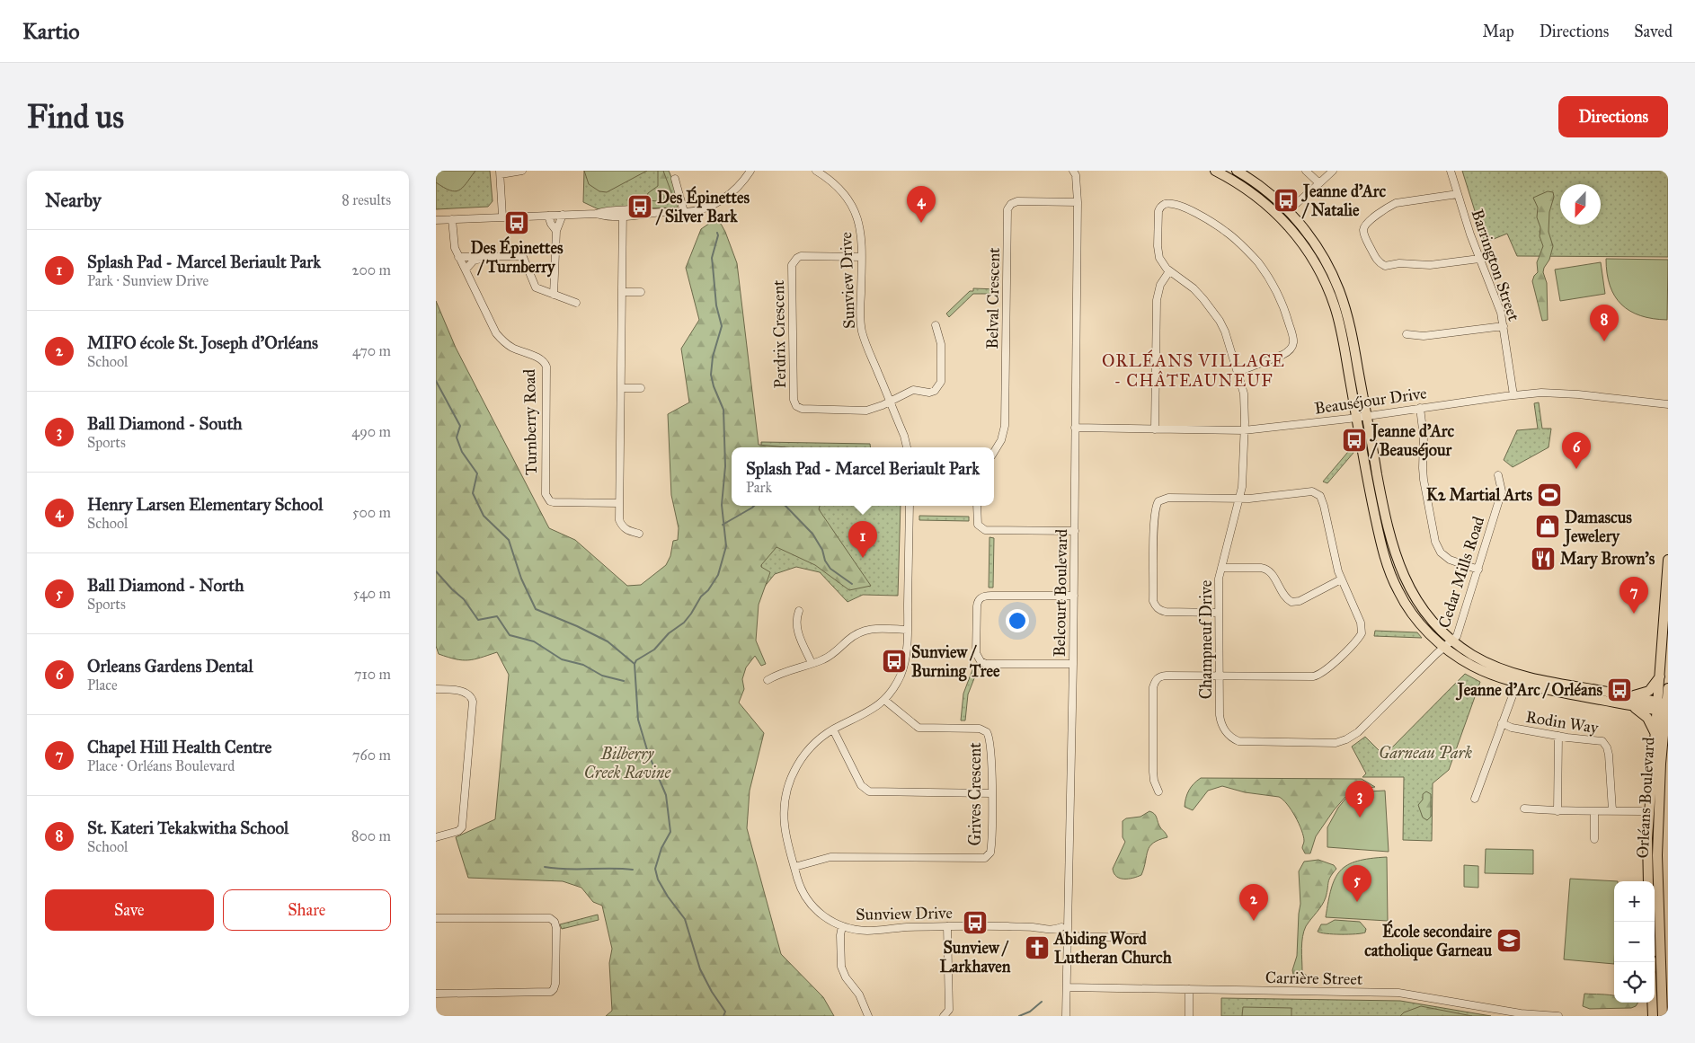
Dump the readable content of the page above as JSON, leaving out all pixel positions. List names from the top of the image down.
{
  "streets": {
    "main road": ["Orléans Boulevard"],
    "street": [
      "Barrington Street",
      "Sunview Drive",
      "Belval Crescent",
      "Perdrix Crescent",
      "Beauséjour Drive",
      "Turnberry Road",
      "Cedar Mills Road",
      "Belcourt Boulevard",
      "Champneuf Drive",
      "Rodin Way",
      "Grives Crescent",
      "Carrière Street"
    ]
  },
  "crossings": [
    ["Barrington Street", "Beauséjour Drive"],
    ["Sunview Drive", "Perdrix Crescent"],
    ["Sunview Drive", "Belcourt Boulevard"],
    ["Sunview Drive", "Grives Crescent"],
    ["Belval Crescent", "Belcourt Boulevard"],
    ["Beauséjour Drive", "Belcourt Boulevard"],
    ["Beauséjour Drive", "Champneuf Drive"],
    ["Cedar Mills Road", "Champneuf Drive"],
    ["Belcourt Boulevard", "Carrière Street"]
  ],
  "districts": ["ORLÉANS VILLAGE - CHÂTEAUNEUF"],
  "parks": ["Garneau Park", "Bilberry Creek Ravine"],
  "places": {
    "bus stop": [
      "Jeanne d'Arc / Natalie",
      "Des Épinettes / Silver Bark",
      "Des Épinettes / Turnberry",
      "Jeanne d'Arc / Beauséjour",
      "Sunview / Burning Tree",
      "Jeanne d'Arc / Orléans",
      "Sunview / Larkhaven"
    ],
    "sports": ["K2 Martial Arts"],
    "shop": ["Damascus Jewelery"],
    "restaurant": ["Mary Brown's"],
    "school or university": ["École secondaire catholique Garneau"],
    "church": ["Abiding Word Lutheran Church"]
  },
  "north": "bottom",
  "page": {
    "header": "Kartio",
    "nav": ["Map", "Directions", "Saved"],
    "buttons": [
      "Directions",
      ["Save", "Share"]
    ],
    "title": "Find us",
    "heading": ["Nearby", "8 results"],
    "pins": [
      "4",
      "8",
      "6",
      "1",
      "7",
      "3",
      "5",
      "2"
    ],
    "list": [
      {
        "mark": "1",
        "name": "Splash Pad - Marcel Beriault Park",
        "note": "Park · Sunview Drive",
        "value": "200 m"
      },
      {
        "mark": "2",
        "name": "MIFO école St. Joseph d'Orléans",
        "note": "School",
        "value": "470 m"
      },
      {
        "mark": "3",
        "name": "Ball Diamond - South",
        "note": "Sports",
        "value": "490 m"
      },
      {
        "mark": "4",
        "name": "Henry Larsen Elementary School",
        "note": "School",
        "value": "500 m"
      },
      {
        "mark": "5",
        "name": "Ball Diamond - North",
        "note": "Sports",
        "value": "540 m"
      },
      {
        "mark": "6",
        "name": "Orleans Gardens Dental",
        "note": "Place",
        "value": "710 m"
      },
      {
        "mark": "7",
        "name": "Chapel Hill Health Centre",
        "note": "Place · Orléans Boulevard",
        "value": "760 m"
      },
      {
        "mark": "8",
        "name": "St. Kateri Tekakwitha School",
        "note": "School",
        "value": "800 m"
      }
    ],
    "popup": ["Splash Pad - Marcel Beriault Park", "Park"],
    "map_buttons": ["+", "−"]
  }
}
